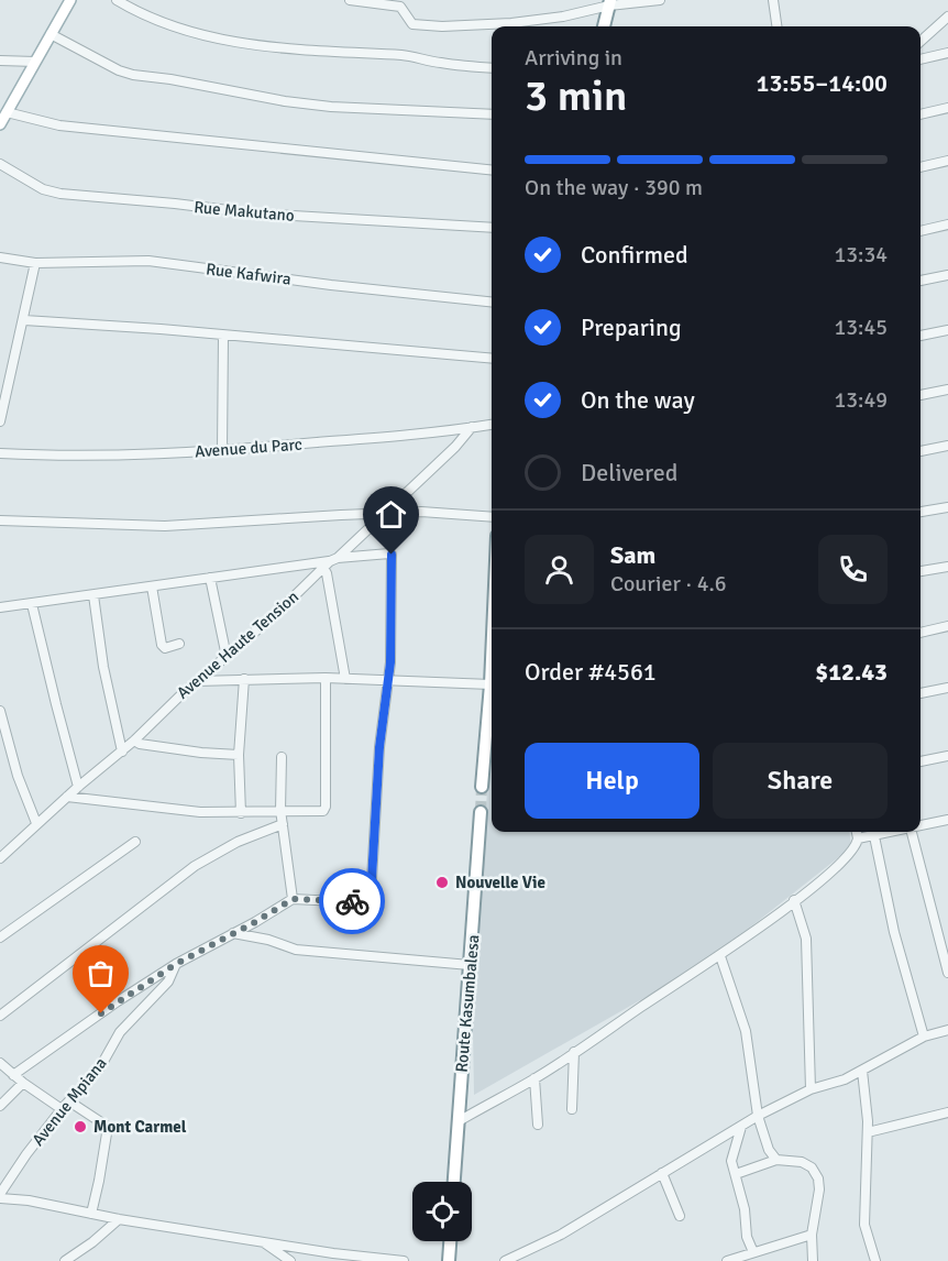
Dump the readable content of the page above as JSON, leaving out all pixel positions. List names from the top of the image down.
{
  "streets": {
    "highway": ["Route Kasumbalesa"],
    "street": [
      "Rue Makutano",
      "Rue Kafwira",
      "Avenue du Parc",
      "Avenue Haute Tension",
      "Avenue Mpiana"
    ]
  },
  "crossings": [
    ["Avenue du Parc", "Avenue Haute Tension"]
  ],
  "places": ["Nouvelle Vie", "Mont Carmel"],
  "page": {
    "heading": ["3 min", "Arriving in", "13:55–14:00"],
    "panel": [
      "Sam",
      "Courier · 4.6",
      "Order #4561",
      "$12.43"
    ],
    "bar": "On the way · 390 m",
    "list": [
      ["Confirmed", "13:34"],
      ["Preparing", "13:45"],
      ["On the way", "13:49"],
      "Delivered"
    ],
    "buttons": ["Help", "Share"]
  }
}
